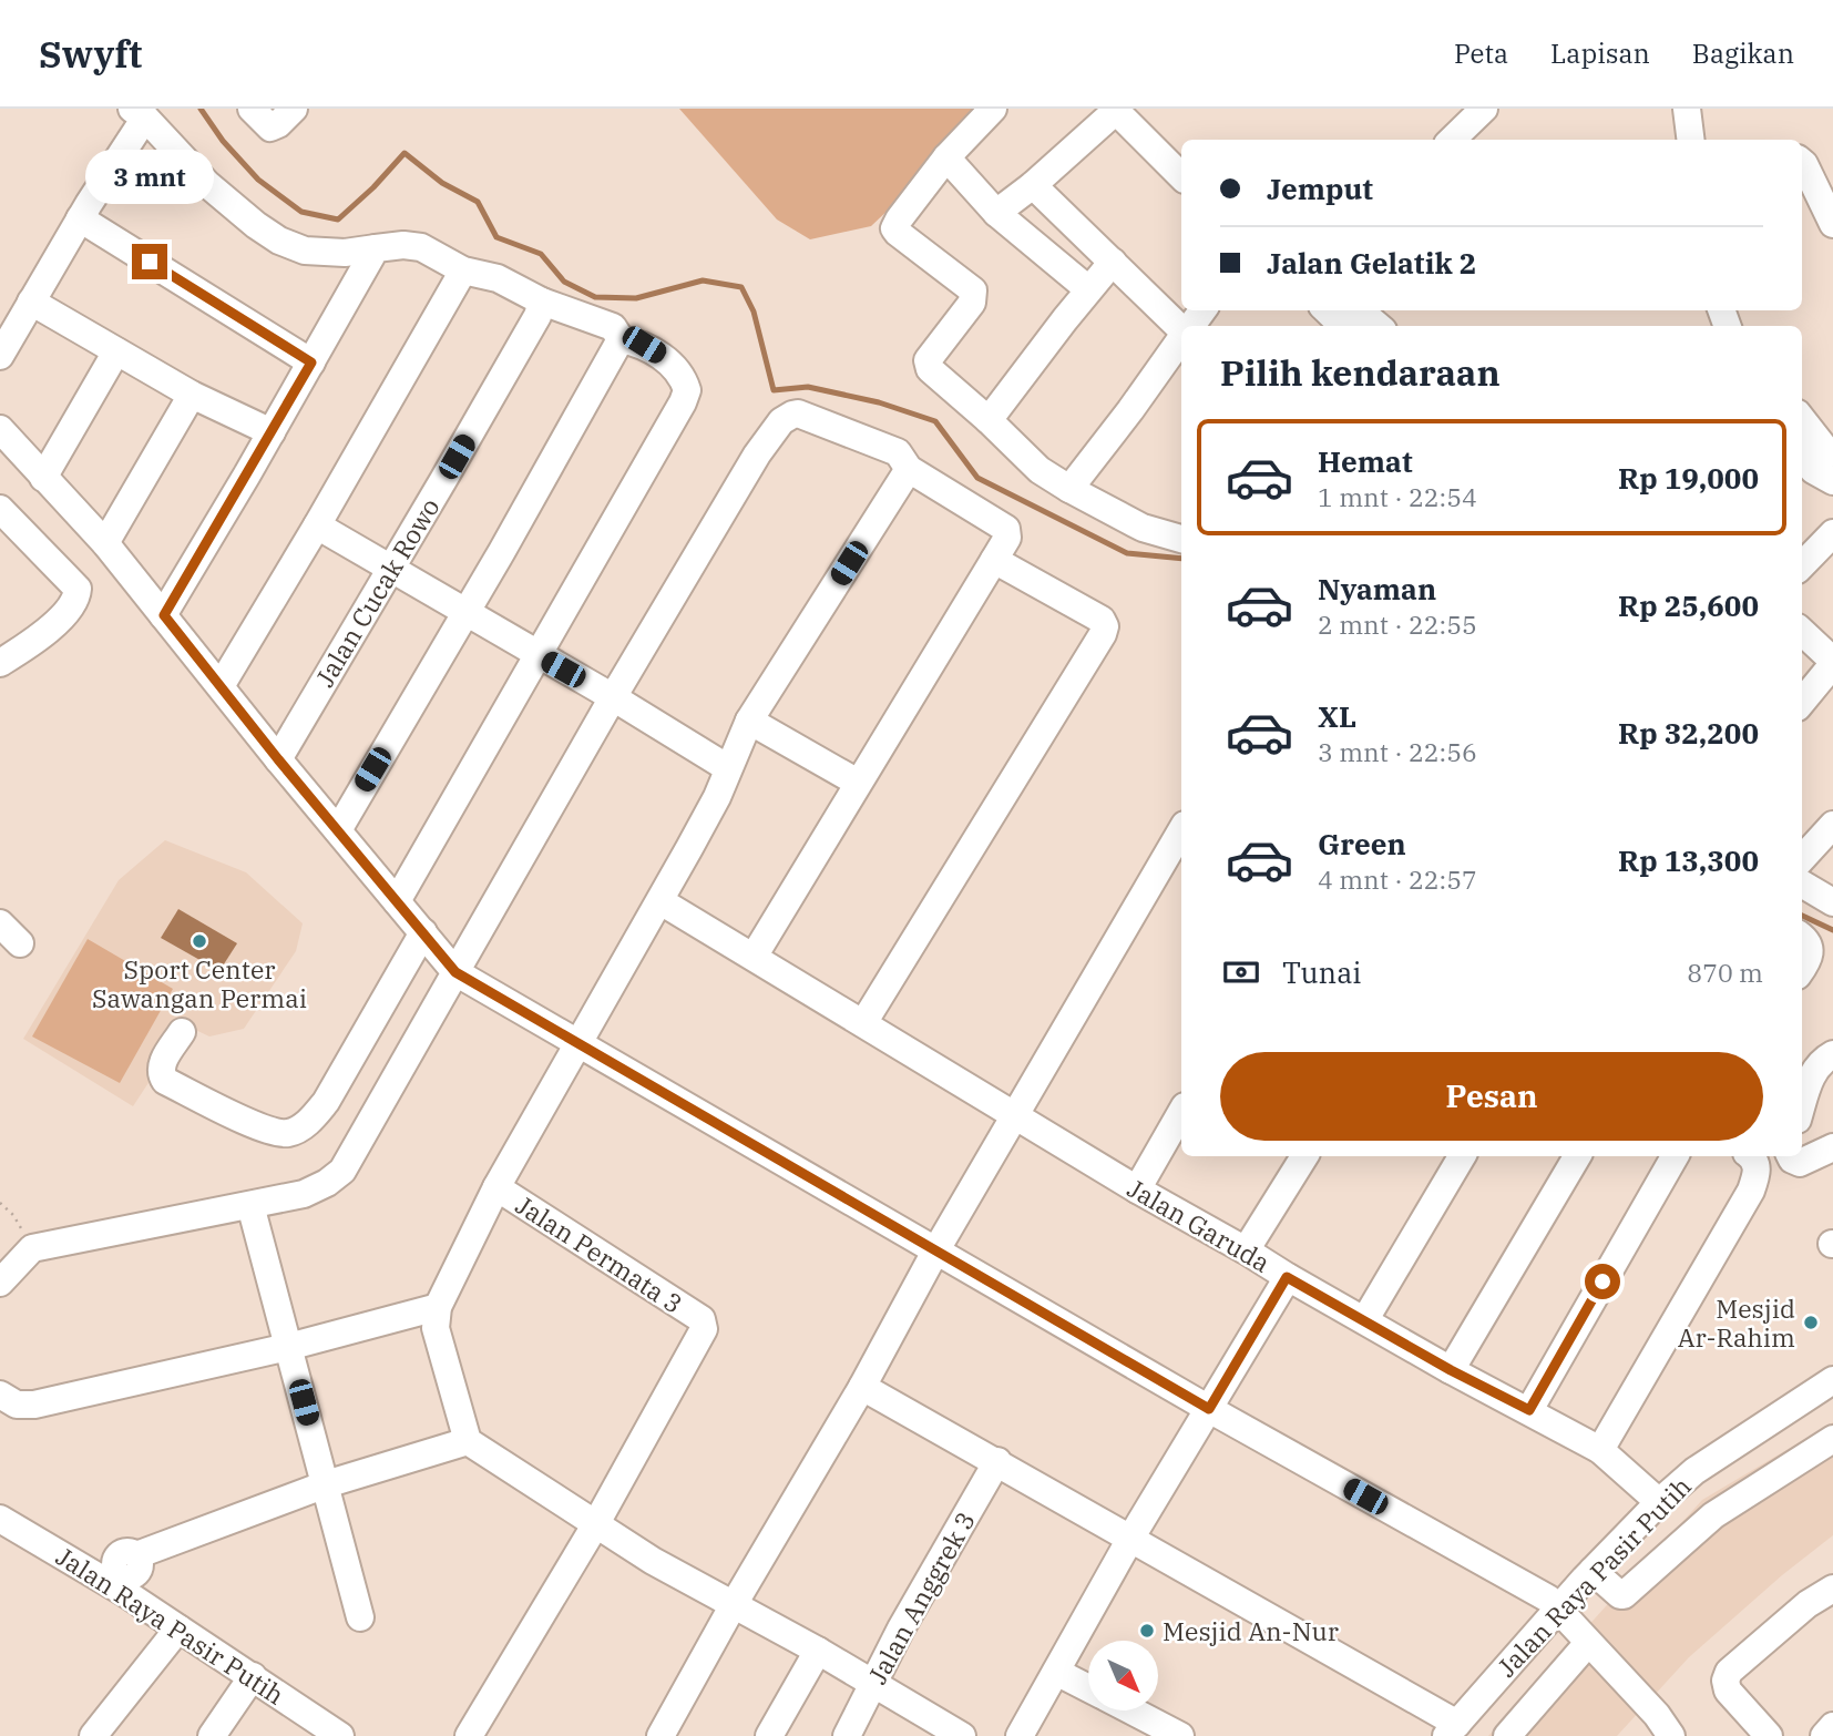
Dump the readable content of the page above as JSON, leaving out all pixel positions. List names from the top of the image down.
{
  "streets": {
    "street": [
      "Jalan Cucak Rowo",
      "Jalan Garuda",
      "Jalan Permata 3",
      "Jalan Raya Pasir Putih",
      "Jalan Anggrek 3"
    ]
  },
  "crossings": [
    ["Jalan Garuda", "Jalan Raya Pasir Putih"]
  ],
  "places": ["Sport Center Sawangan Permai", "Mesjid Ar-Rahim", "Mesjid An-Nur"],
  "north": "bottom right",
  "page": {
    "header": "Swyft",
    "nav": ["Peta", "Lapisan", "Bagikan"],
    "banner": ["Jemput", "Jalan Gelatik 2"],
    "bubble": "3 mnt",
    "heading": "Pilih kendaraan",
    "list": [
      {
        "name": "Hemat",
        "note": "1 mnt · 22:54",
        "value": "Rp 19,000"
      },
      {
        "name": "Nyaman",
        "note": "2 mnt · 22:55",
        "value": "Rp 25,600"
      },
      {
        "name": "XL",
        "note": "3 mnt · 22:56",
        "value": "Rp 32,200"
      },
      {
        "name": "Green",
        "note": "4 mnt · 22:57",
        "value": "Rp 13,300"
      }
    ],
    "pay": ["Tunai", "870 m"],
    "buttons": "Pesan"
  }
}
